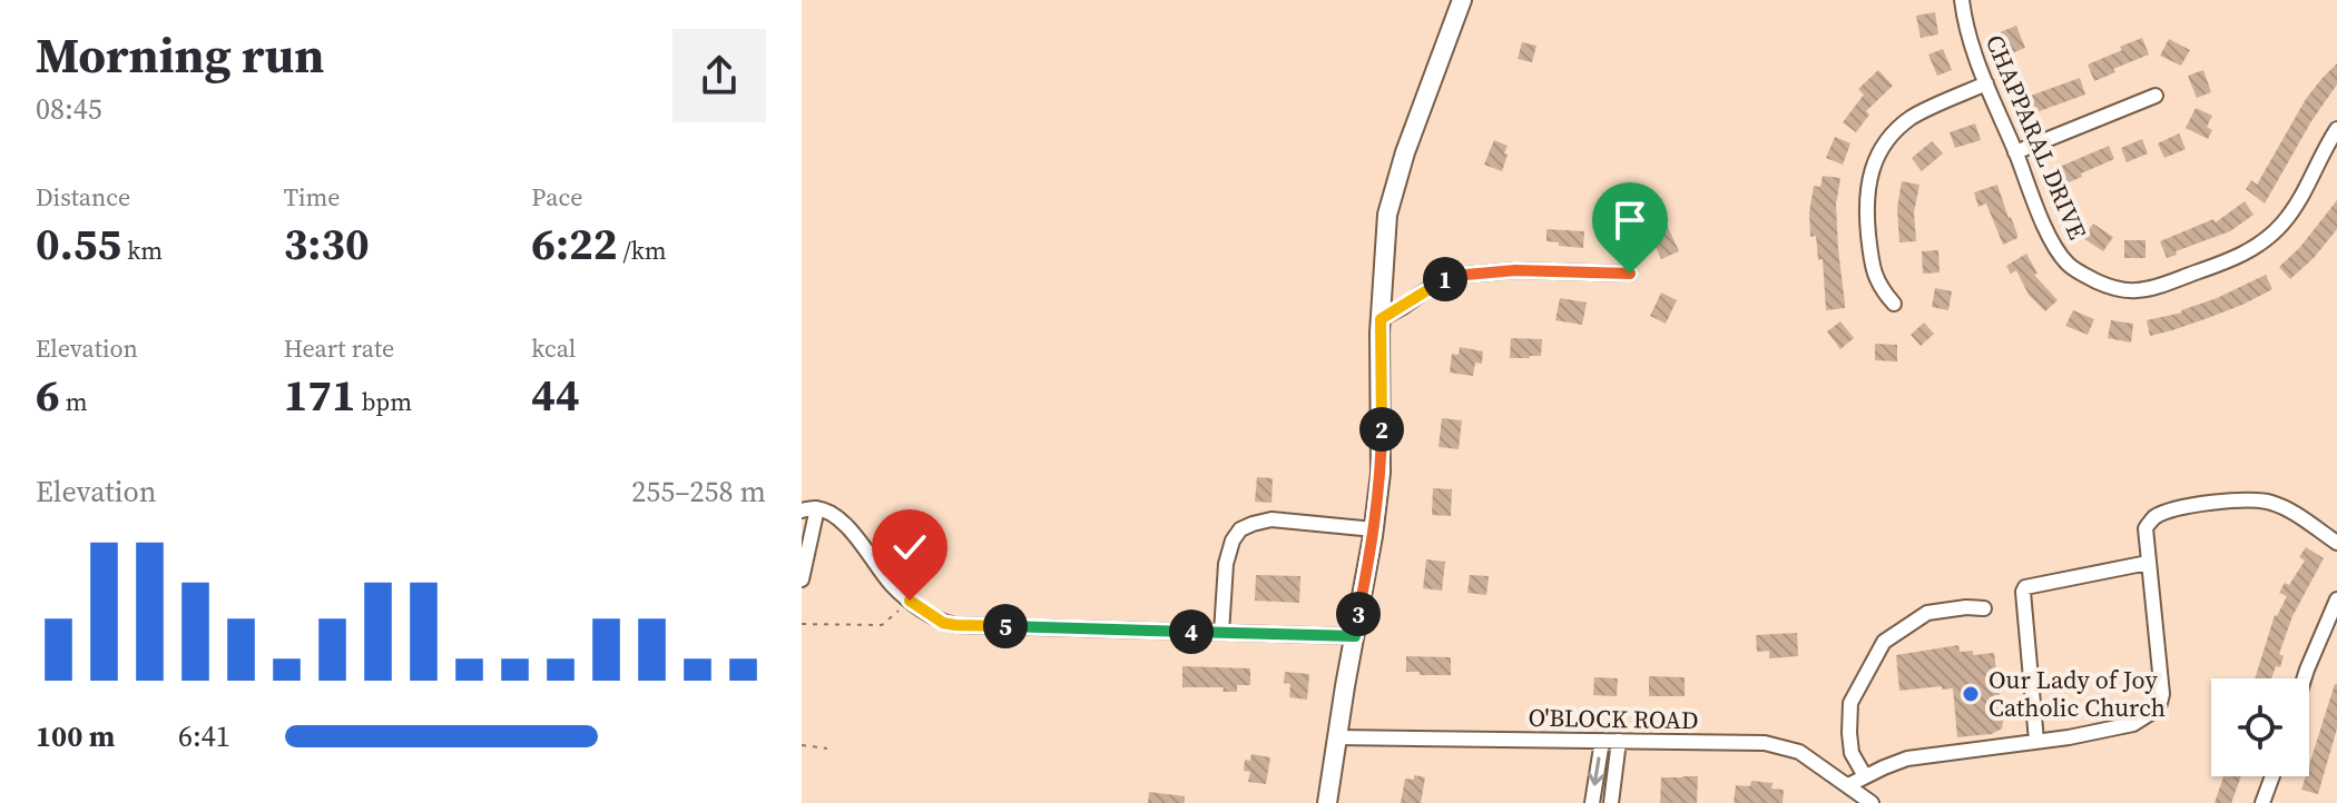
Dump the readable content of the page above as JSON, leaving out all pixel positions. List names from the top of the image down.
{
  "streets": {
    "street": ["CHAPPARAL DRIVE", "O'BLOCK ROAD"]
  },
  "places": ["Our Lady of Joy Catholic Church"],
  "page": {
    "heading": ["Morning run", "08:45"],
    "stats": [
      ["Distance", "0.55 km"],
      ["Time", "3:30"],
      ["Pace", "6:22 /km"],
      ["Elevation", "6 m"],
      ["Heart rate", "171 bpm"],
      ["kcal", "44"]
    ],
    "pins": [
      "1",
      "2",
      "3",
      "5",
      "4"
    ],
    "chart": ["Elevation", "255–258 m"],
    "list": [
      {
        "name": "100 m",
        "note": "6:41"
      }
    ]
  }
}
